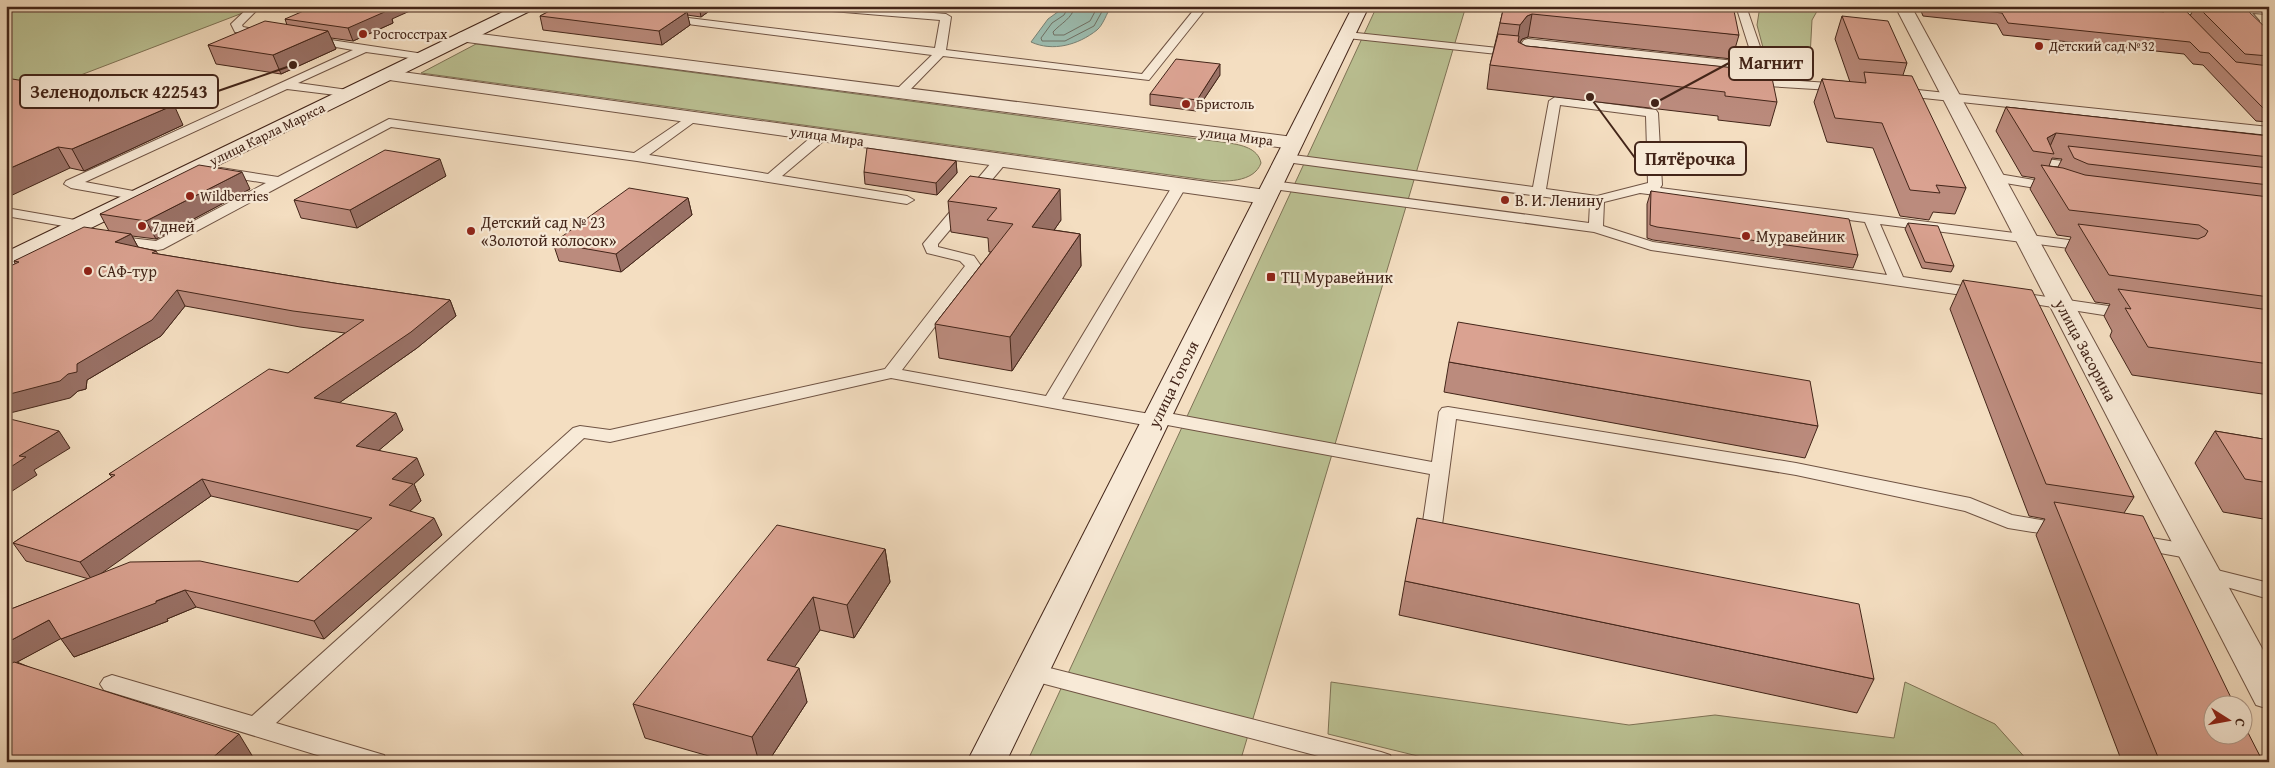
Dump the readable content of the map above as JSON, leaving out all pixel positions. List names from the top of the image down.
{
  "streets": {
    "street": [
      "улица Карла Маркса",
      "улица Мира",
      "улица Засорина",
      "улица Гоголя"
    ]
  },
  "crossings": [
    ["улица Карла Маркса", "улица Мира"],
    ["улица Мира", "улица Гоголя"]
  ],
  "places": {
    "other": [
      "Росгосстрах",
      "Детский сад №32",
      "Зеленодольск 422543",
      "Пятёрочка",
      "Магнит",
      "Бристоль",
      "Wildberries",
      "В. И. Ленину",
      "7дней",
      "Детский сад № 23 «Золотой колосок»",
      "Муравейник",
      "САФ-тур"
    ],
    "transit": ["ТЦ Муравейник"]
  },
  "north": "right"
}
